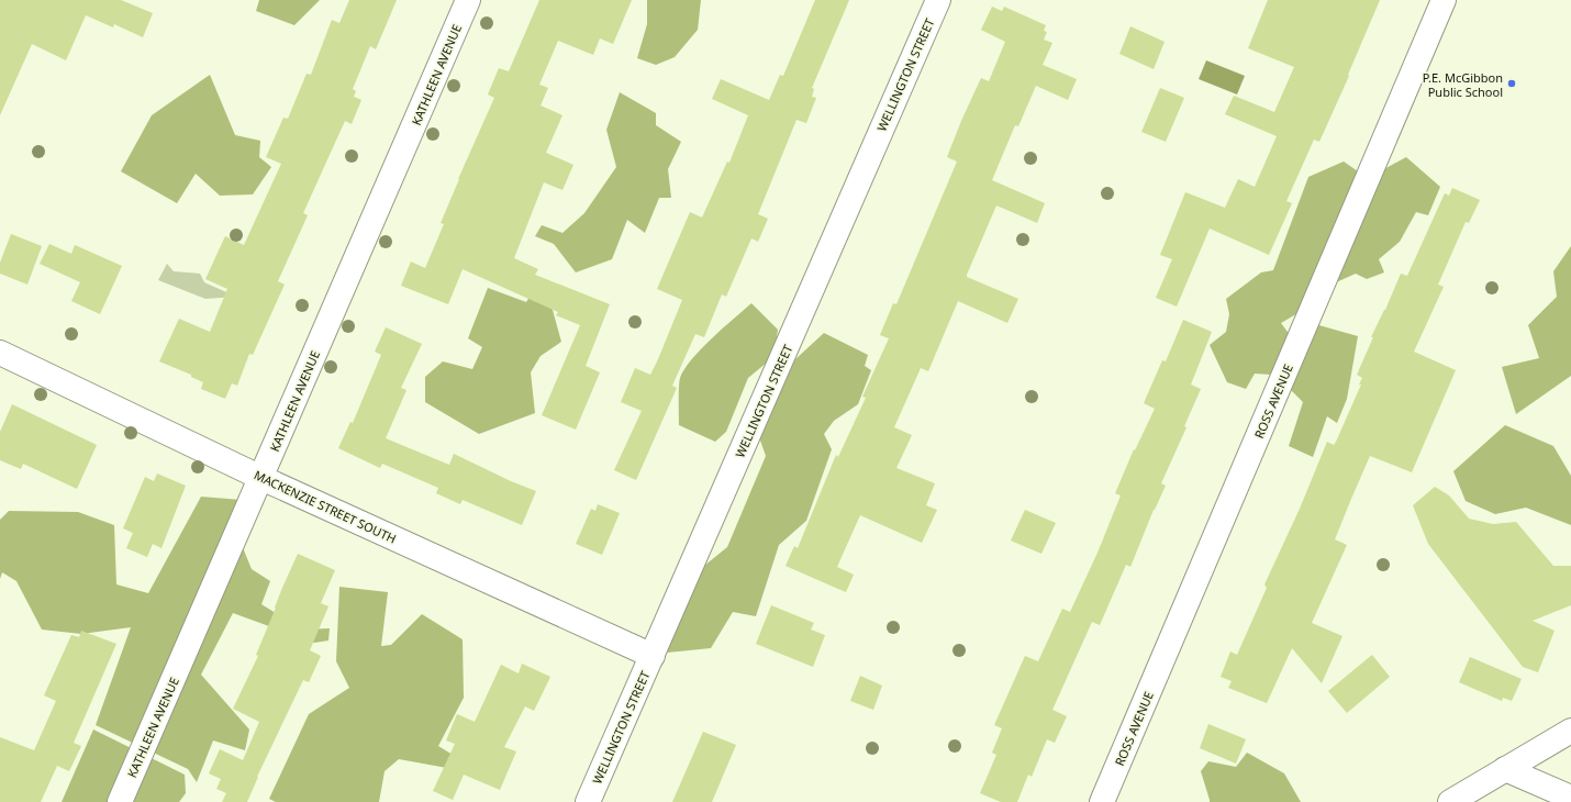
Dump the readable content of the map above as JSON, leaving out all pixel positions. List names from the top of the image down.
{
  "streets": {
    "street": [
      "KATHLEEN AVENUE",
      "WELLINGTON STREET",
      "ROSS AVENUE",
      "MACKENZIE STREET SOUTH"
    ]
  },
  "crossings": [
    ["KATHLEEN AVENUE", "MACKENZIE STREET SOUTH"],
    ["WELLINGTON STREET", "MACKENZIE STREET SOUTH"]
  ],
  "places": ["P.E. McGibbon Public School"]
}
